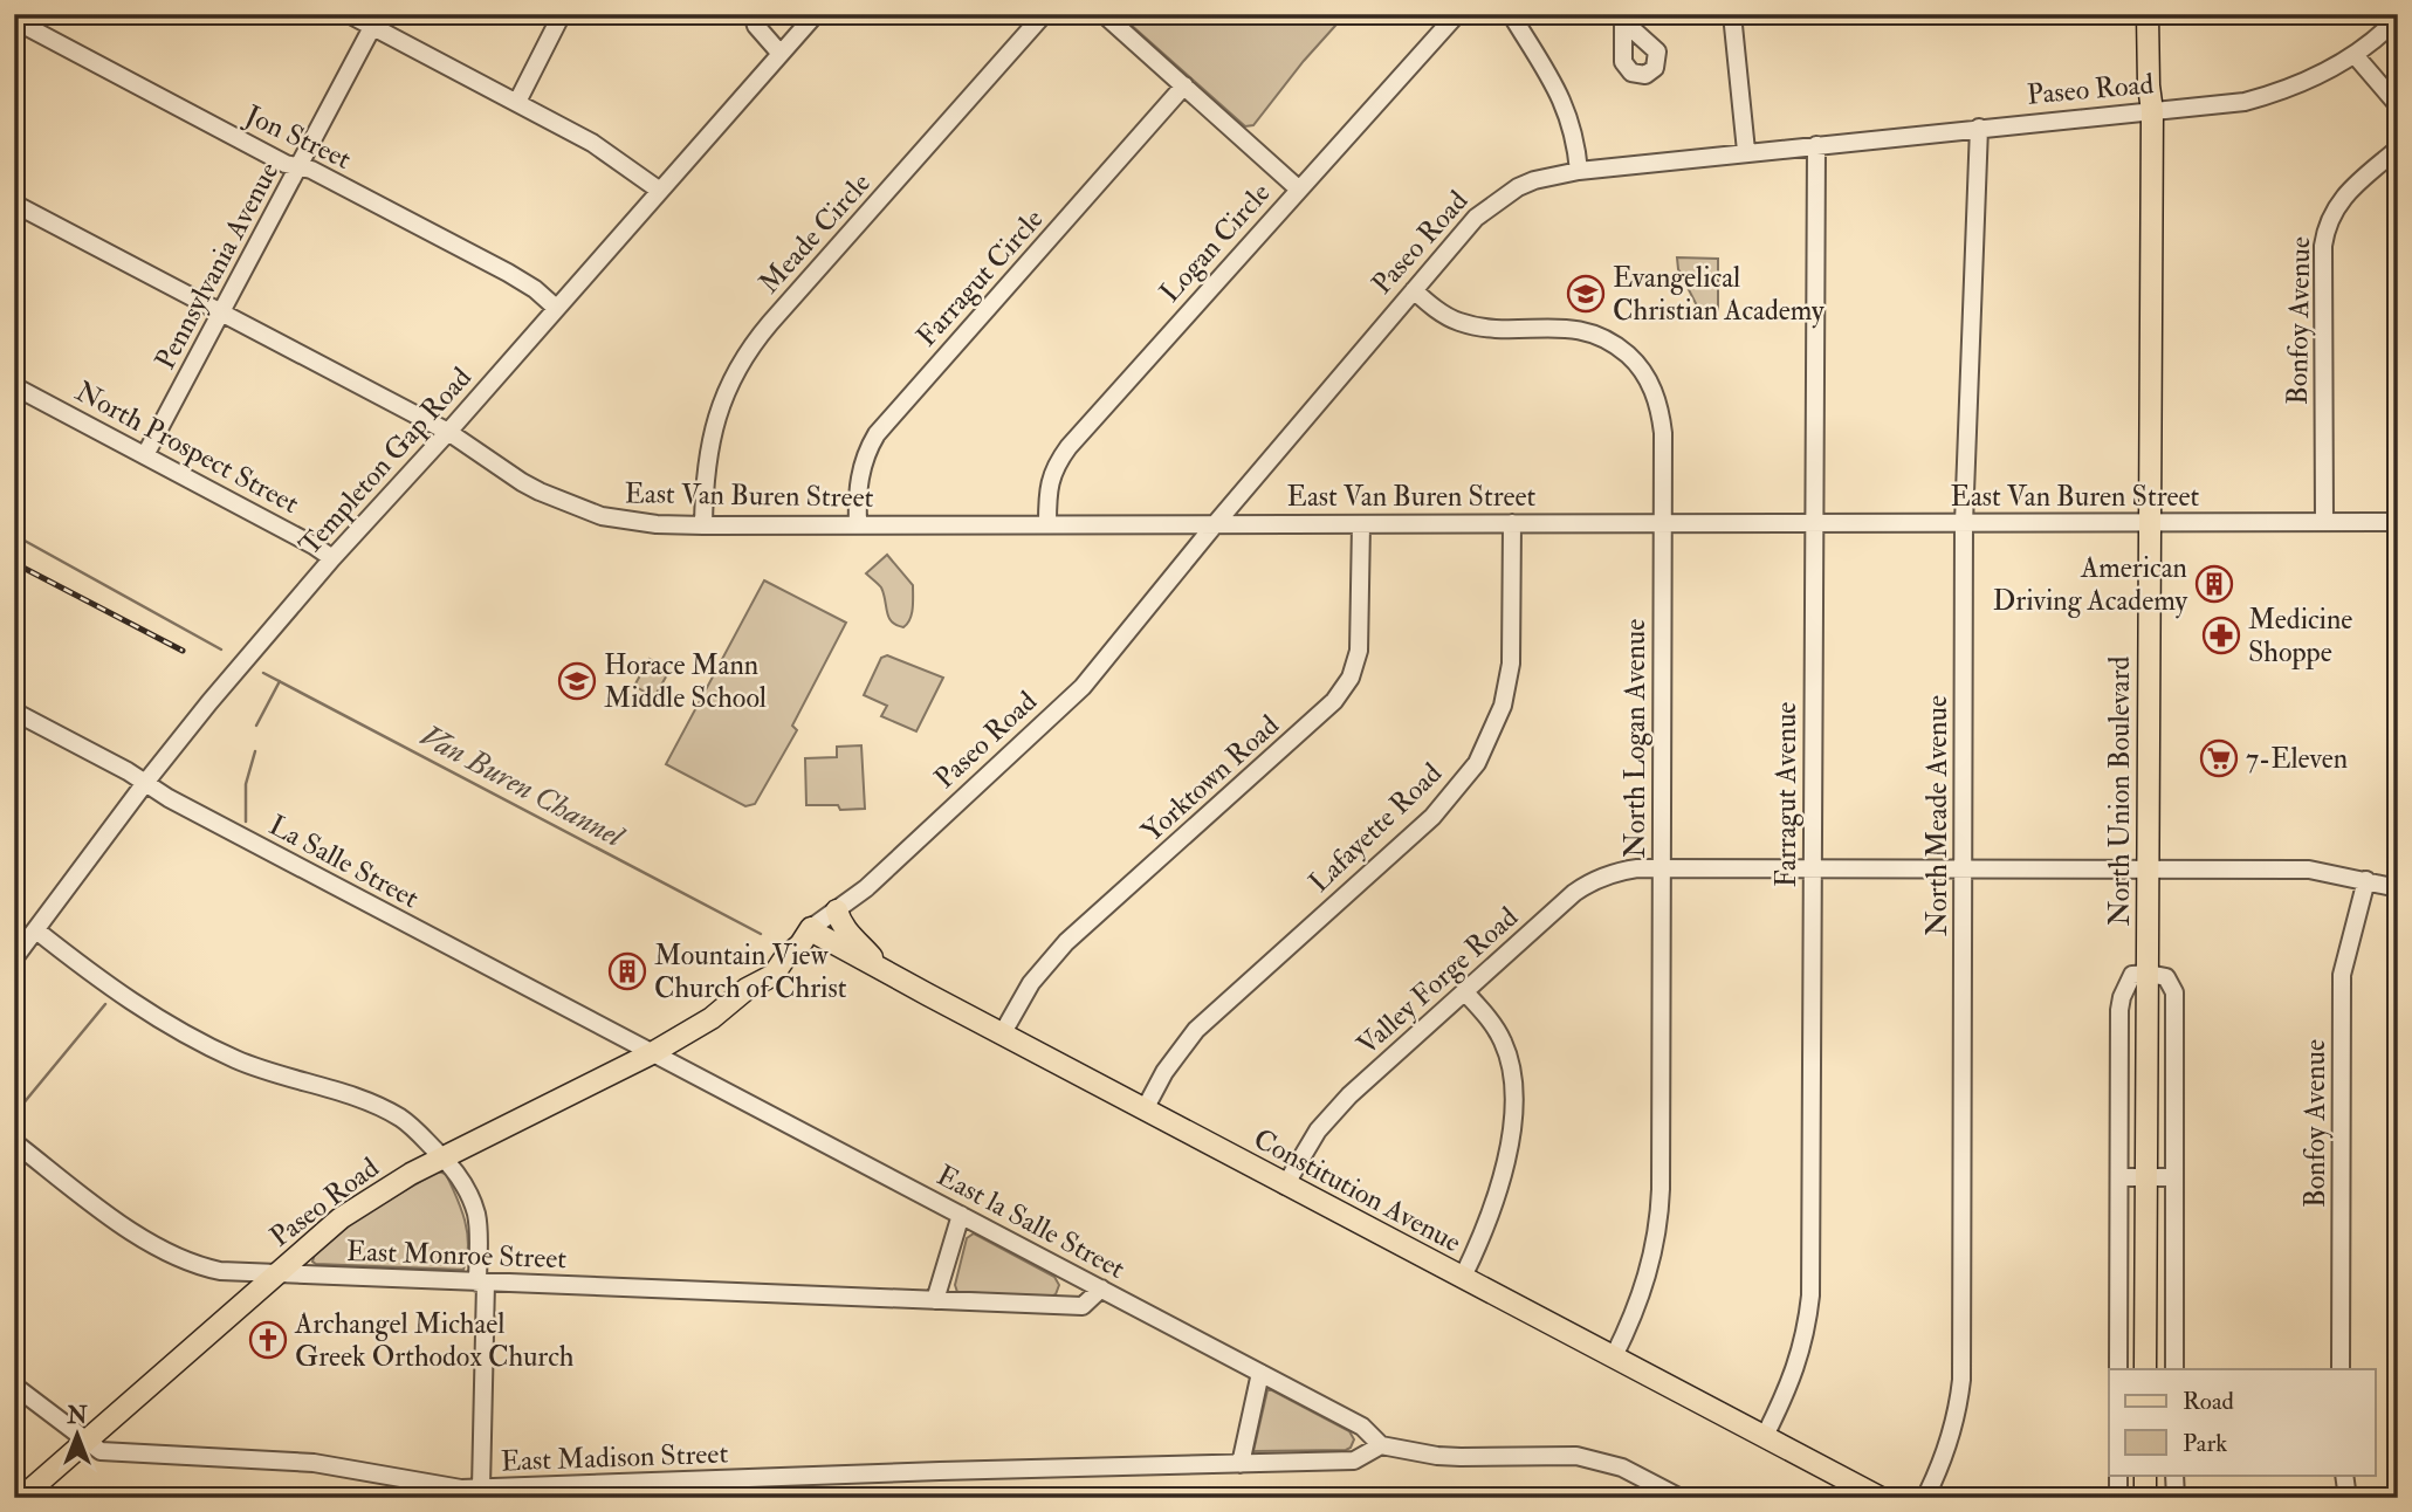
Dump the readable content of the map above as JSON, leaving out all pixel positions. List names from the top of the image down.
{
  "streets": {
    "main road": ["Paseo Road", "North Union Boulevard", "Constitution Avenue"],
    "street": [
      "Jon Street",
      "Meade Circle",
      "Logan Circle",
      "Pennsylvania Avenue",
      "Farragut Circle",
      "Bonfoy Avenue",
      "North Prospect Street",
      "Templeton Gap Road",
      "East Van Buren Street",
      "North Logan Avenue",
      "Yorktown Road",
      "Farragut Avenue",
      "North Meade Avenue",
      "Lafayette Road",
      "La Salle Street",
      "Valley Forge Road",
      "East la Salle Street",
      "East Monroe Street",
      "East Madison Street"
    ]
  },
  "crossings": [
    ["Paseo Road", "East Van Buren Street"],
    ["Paseo Road", "North Logan Avenue"],
    ["Paseo Road", "North Union Boulevard"],
    ["Paseo Road", "Farragut Avenue"],
    ["Paseo Road", "North Meade Avenue"],
    ["Paseo Road", "La Salle Street"],
    ["Paseo Road", "Constitution Avenue"],
    ["Paseo Road", "East la Salle Street"],
    ["Paseo Road", "East Monroe Street"],
    ["Paseo Road", "East Madison Street"],
    ["Jon Street", "Pennsylvania Avenue"],
    ["Jon Street", "Templeton Gap Road"],
    ["Meade Circle", "East Van Buren Street"],
    ["Logan Circle", "East Van Buren Street"],
    ["Pennsylvania Avenue", "North Prospect Street"],
    ["Pennsylvania Avenue", "East Van Buren Street"],
    ["Farragut Circle", "East Van Buren Street"],
    ["Bonfoy Avenue", "East Van Buren Street"],
    ["Bonfoy Avenue", "Valley Forge Road"],
    ["North Prospect Street", "Templeton Gap Road"],
    ["Templeton Gap Road", "East Van Buren Street"],
    ["Templeton Gap Road", "La Salle Street"],
    ["East Van Buren Street", "North Logan Avenue"],
    ["East Van Buren Street", "Yorktown Road"],
    ["East Van Buren Street", "North Union Boulevard"],
    ["East Van Buren Street", "Farragut Avenue"],
    ["East Van Buren Street", "North Meade Avenue"],
    ["East Van Buren Street", "Lafayette Road"],
    ["North Logan Avenue", "Valley Forge Road"],
    ["North Logan Avenue", "Constitution Avenue"],
    ["Yorktown Road", "Constitution Avenue"],
    ["North Union Boulevard", "Valley Forge Road"],
    ["Farragut Avenue", "Valley Forge Road"],
    ["Farragut Avenue", "Constitution Avenue"],
    ["North Meade Avenue", "Valley Forge Road"],
    ["Lafayette Road", "Constitution Avenue"],
    ["La Salle Street", "East la Salle Street"],
    ["Valley Forge Road", "Constitution Avenue"],
    ["East la Salle Street", "East Monroe Street"],
    ["East la Salle Street", "East Madison Street"]
  ],
  "water": ["Van Buren Channel"],
  "places": {
    "school or university": ["Evangelical Christian Academy", "Horace Mann Middle School"],
    "building": ["American Driving Academy", "Mountain View Church of Christ"],
    "pharmacy": ["Medicine Shoppe"],
    "supermarket": ["7-Eleven"],
    "church": ["Archangel Michael Greek Orthodox Church"]
  },
  "legend": ["Road", "Park"],
  "north": "top"
}
